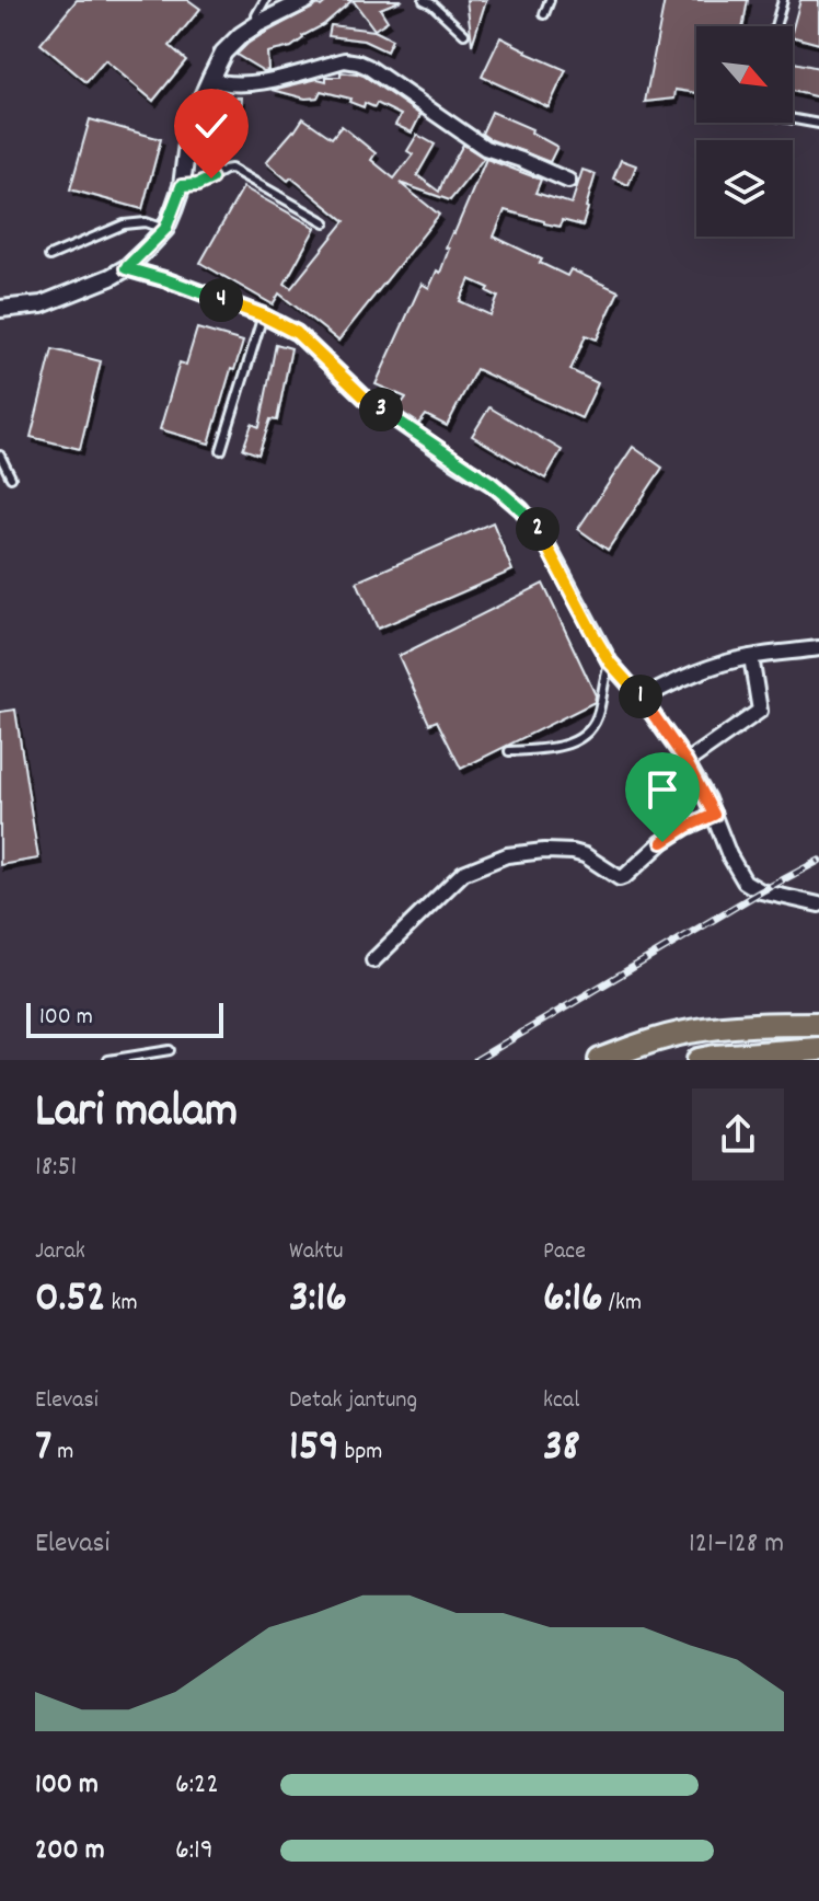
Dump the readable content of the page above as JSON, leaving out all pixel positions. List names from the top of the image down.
{
  "scale_bar": "100 m",
  "north": "bottom right",
  "page": {
    "pins": [
      "4",
      "3",
      "2",
      "1"
    ],
    "scale": "100 m",
    "heading": ["Lari malam", "18:51"],
    "stats": [
      ["Jarak", "0.52 km"],
      ["Waktu", "3:16"],
      ["Pace", "6:16 /km"],
      ["Elevasi", "7 m"],
      ["Detak jantung", "159 bpm"],
      ["kcal", "38"]
    ],
    "chart": ["Elevasi", "121–128 m"],
    "list": [
      {
        "name": "100 m",
        "note": "6:22"
      },
      {
        "name": "200 m",
        "note": "6:19"
      }
    ]
  }
}
